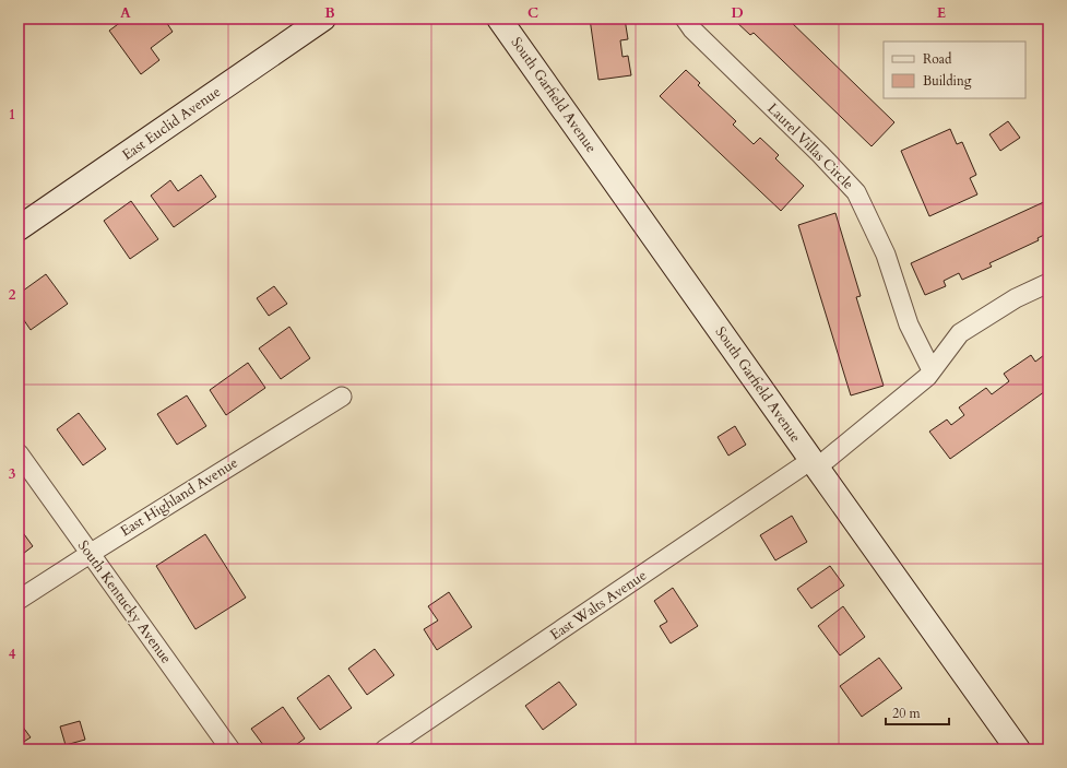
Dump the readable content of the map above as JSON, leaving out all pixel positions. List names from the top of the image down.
{
  "streets": {
    "street": [
      "South Garfield Avenue",
      "East Euclid Avenue",
      "Laurel Villas Circle",
      "East Highland Avenue",
      "South Kentucky Avenue",
      "East Walts Avenue"
    ]
  },
  "crossings": [
    ["South Garfield Avenue", "East Walts Avenue"],
    ["East Highland Avenue", "South Kentucky Avenue"]
  ],
  "legend": ["Road", "Building"],
  "scale_bar": "20 m",
  "grid": {
    "columns": [
      "A",
      "B",
      "C",
      "D",
      "E"
    ],
    "rows": [
      "1",
      "2",
      "3",
      "4"
    ]
  }
}
